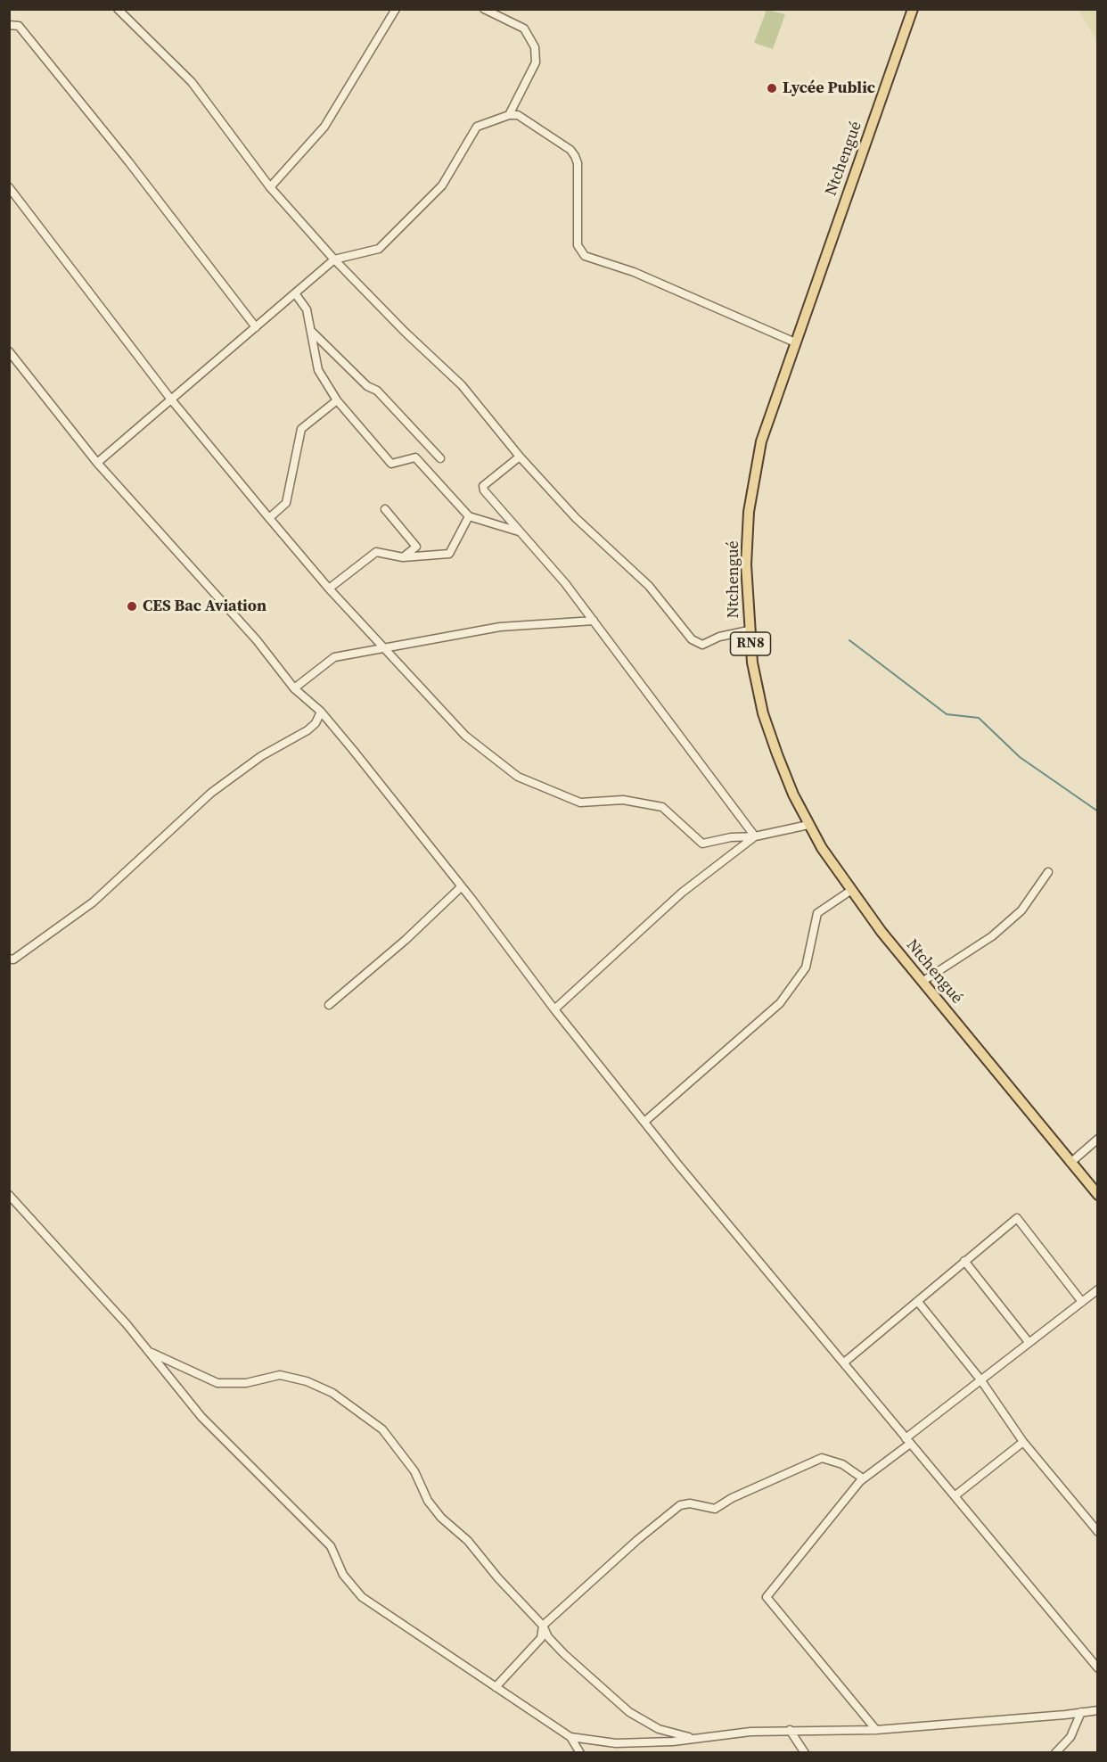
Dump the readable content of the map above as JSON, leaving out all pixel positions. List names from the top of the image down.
{
  "streets": {
    "main road": ["Ntchengué", "RN8"]
  },
  "places": ["Lycée Public", "CES Bac Aviation"]
}
